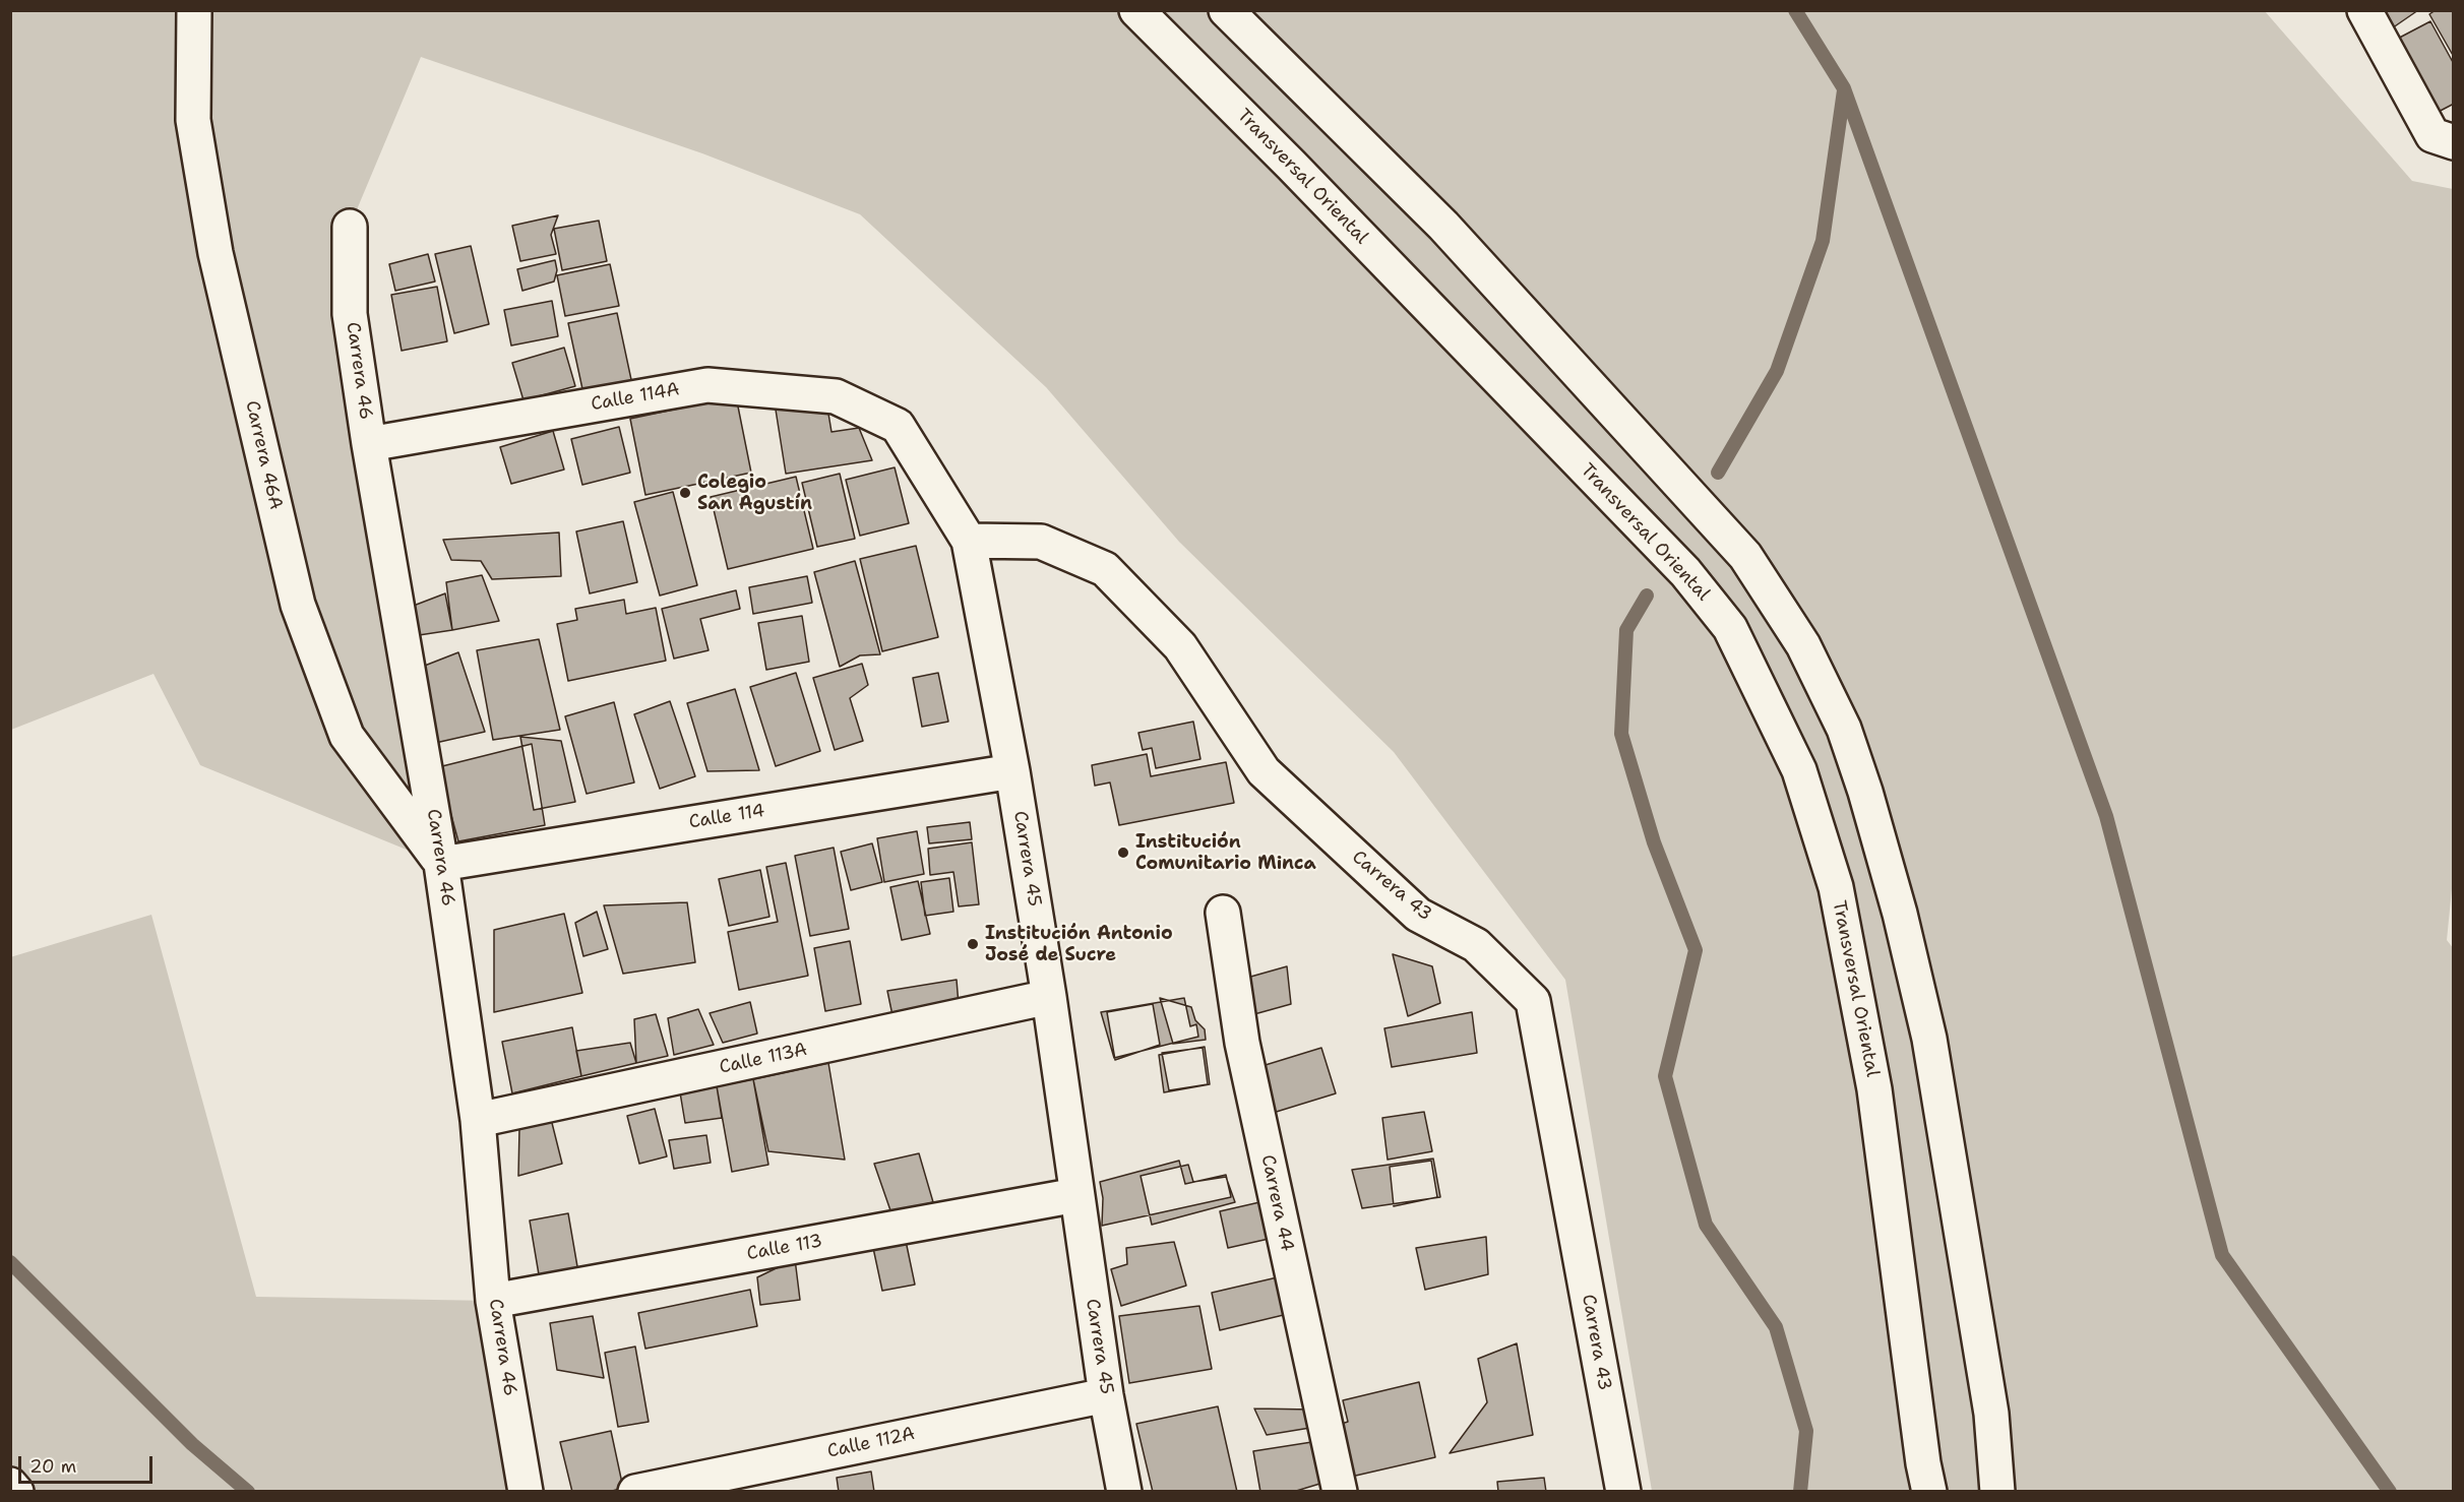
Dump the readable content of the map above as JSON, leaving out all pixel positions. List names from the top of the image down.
{
  "streets": {
    "street": [
      "Transversal Oriental",
      "Carrera 46",
      "Calle 114A",
      "Carrera 46A",
      "Calle 114",
      "Carrera 45",
      "Carrera 43",
      "Calle 113A",
      "Carrera 44",
      "Calle 113",
      "Calle 112A"
    ]
  },
  "crossings": [
    ["Carrera 46", "Calle 114A"],
    ["Carrera 46", "Carrera 46A"],
    ["Carrera 46", "Calle 114"],
    ["Carrera 46", "Calle 113A"],
    ["Carrera 46", "Calle 113"],
    ["Calle 114A", "Carrera 45"],
    ["Carrera 46A", "Calle 114"],
    ["Calle 114", "Carrera 45"],
    ["Carrera 45", "Carrera 43"],
    ["Carrera 45", "Calle 113A"],
    ["Carrera 45", "Calle 113"],
    ["Carrera 45", "Calle 112A"]
  ],
  "places": ["Colegio San Agustín", "Institución Comunitario Minca", "Institución Antonio José de Sucre"],
  "scale_bar": "20 m"
}
